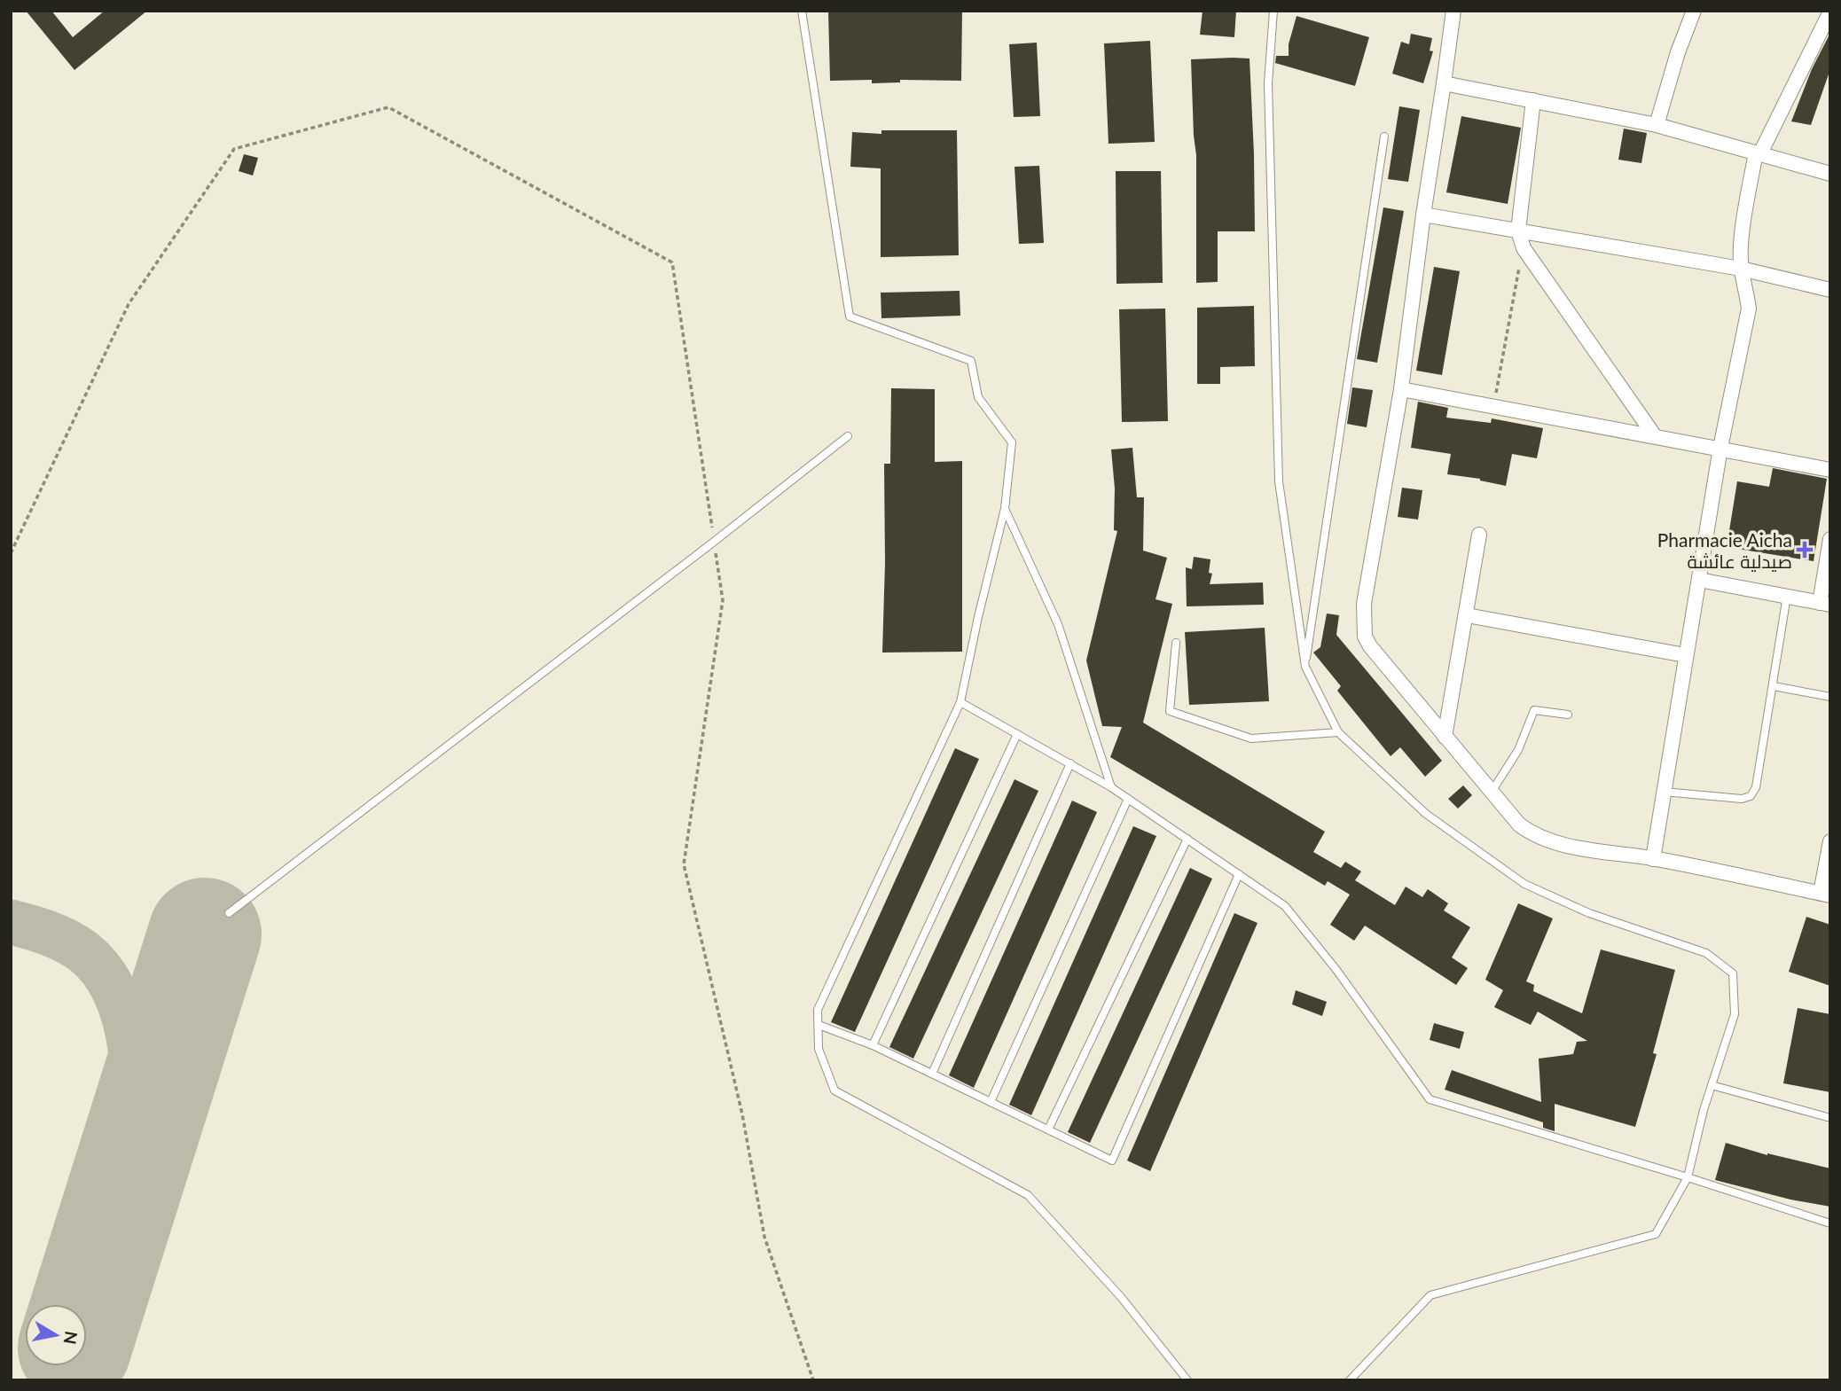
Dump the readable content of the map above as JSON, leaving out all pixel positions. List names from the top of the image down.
{
  "places": {
    "health": ["Pharmacie Aicha صيدلية عائشة"]
  },
  "north": "right"
}
